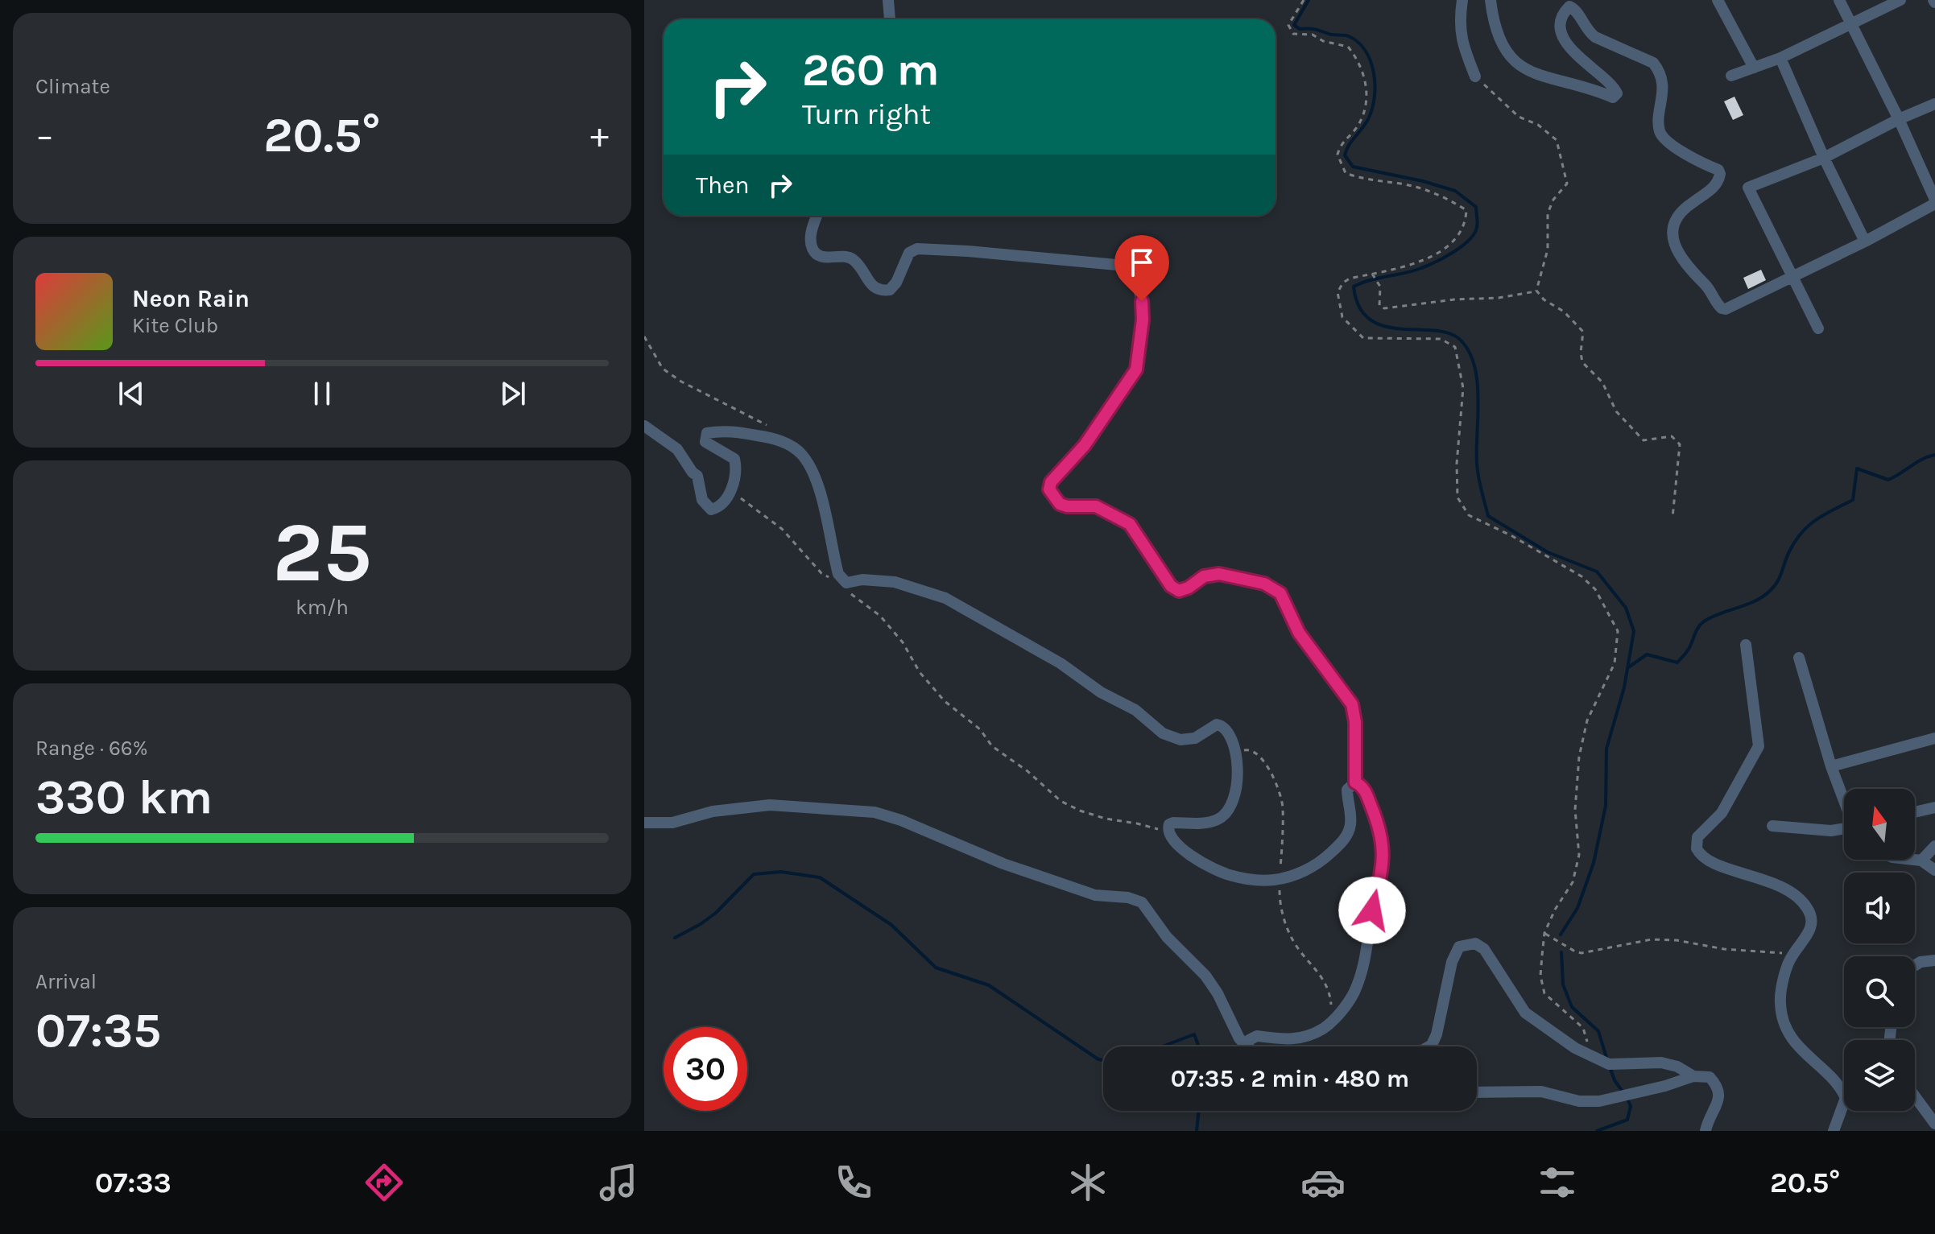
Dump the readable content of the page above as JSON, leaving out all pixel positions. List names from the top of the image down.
{
  "north": "top",
  "page": {
    "tile": [
      "Climate",
      ["25", "km/h"],
      ["Range · 66%", "330 km"],
      ["Arrival", "07:35"]
    ],
    "turn": ["260 m", "Turn right"],
    "heat": ["−", "20.5°", "+"],
    "then": "Then",
    "song": ["Neon Rain", "Kite Club"],
    "limit": "30",
    "trip": "07:35 · 2 min · 480 m",
    "tabs": ["07:33", "20.5°"]
  }
}
